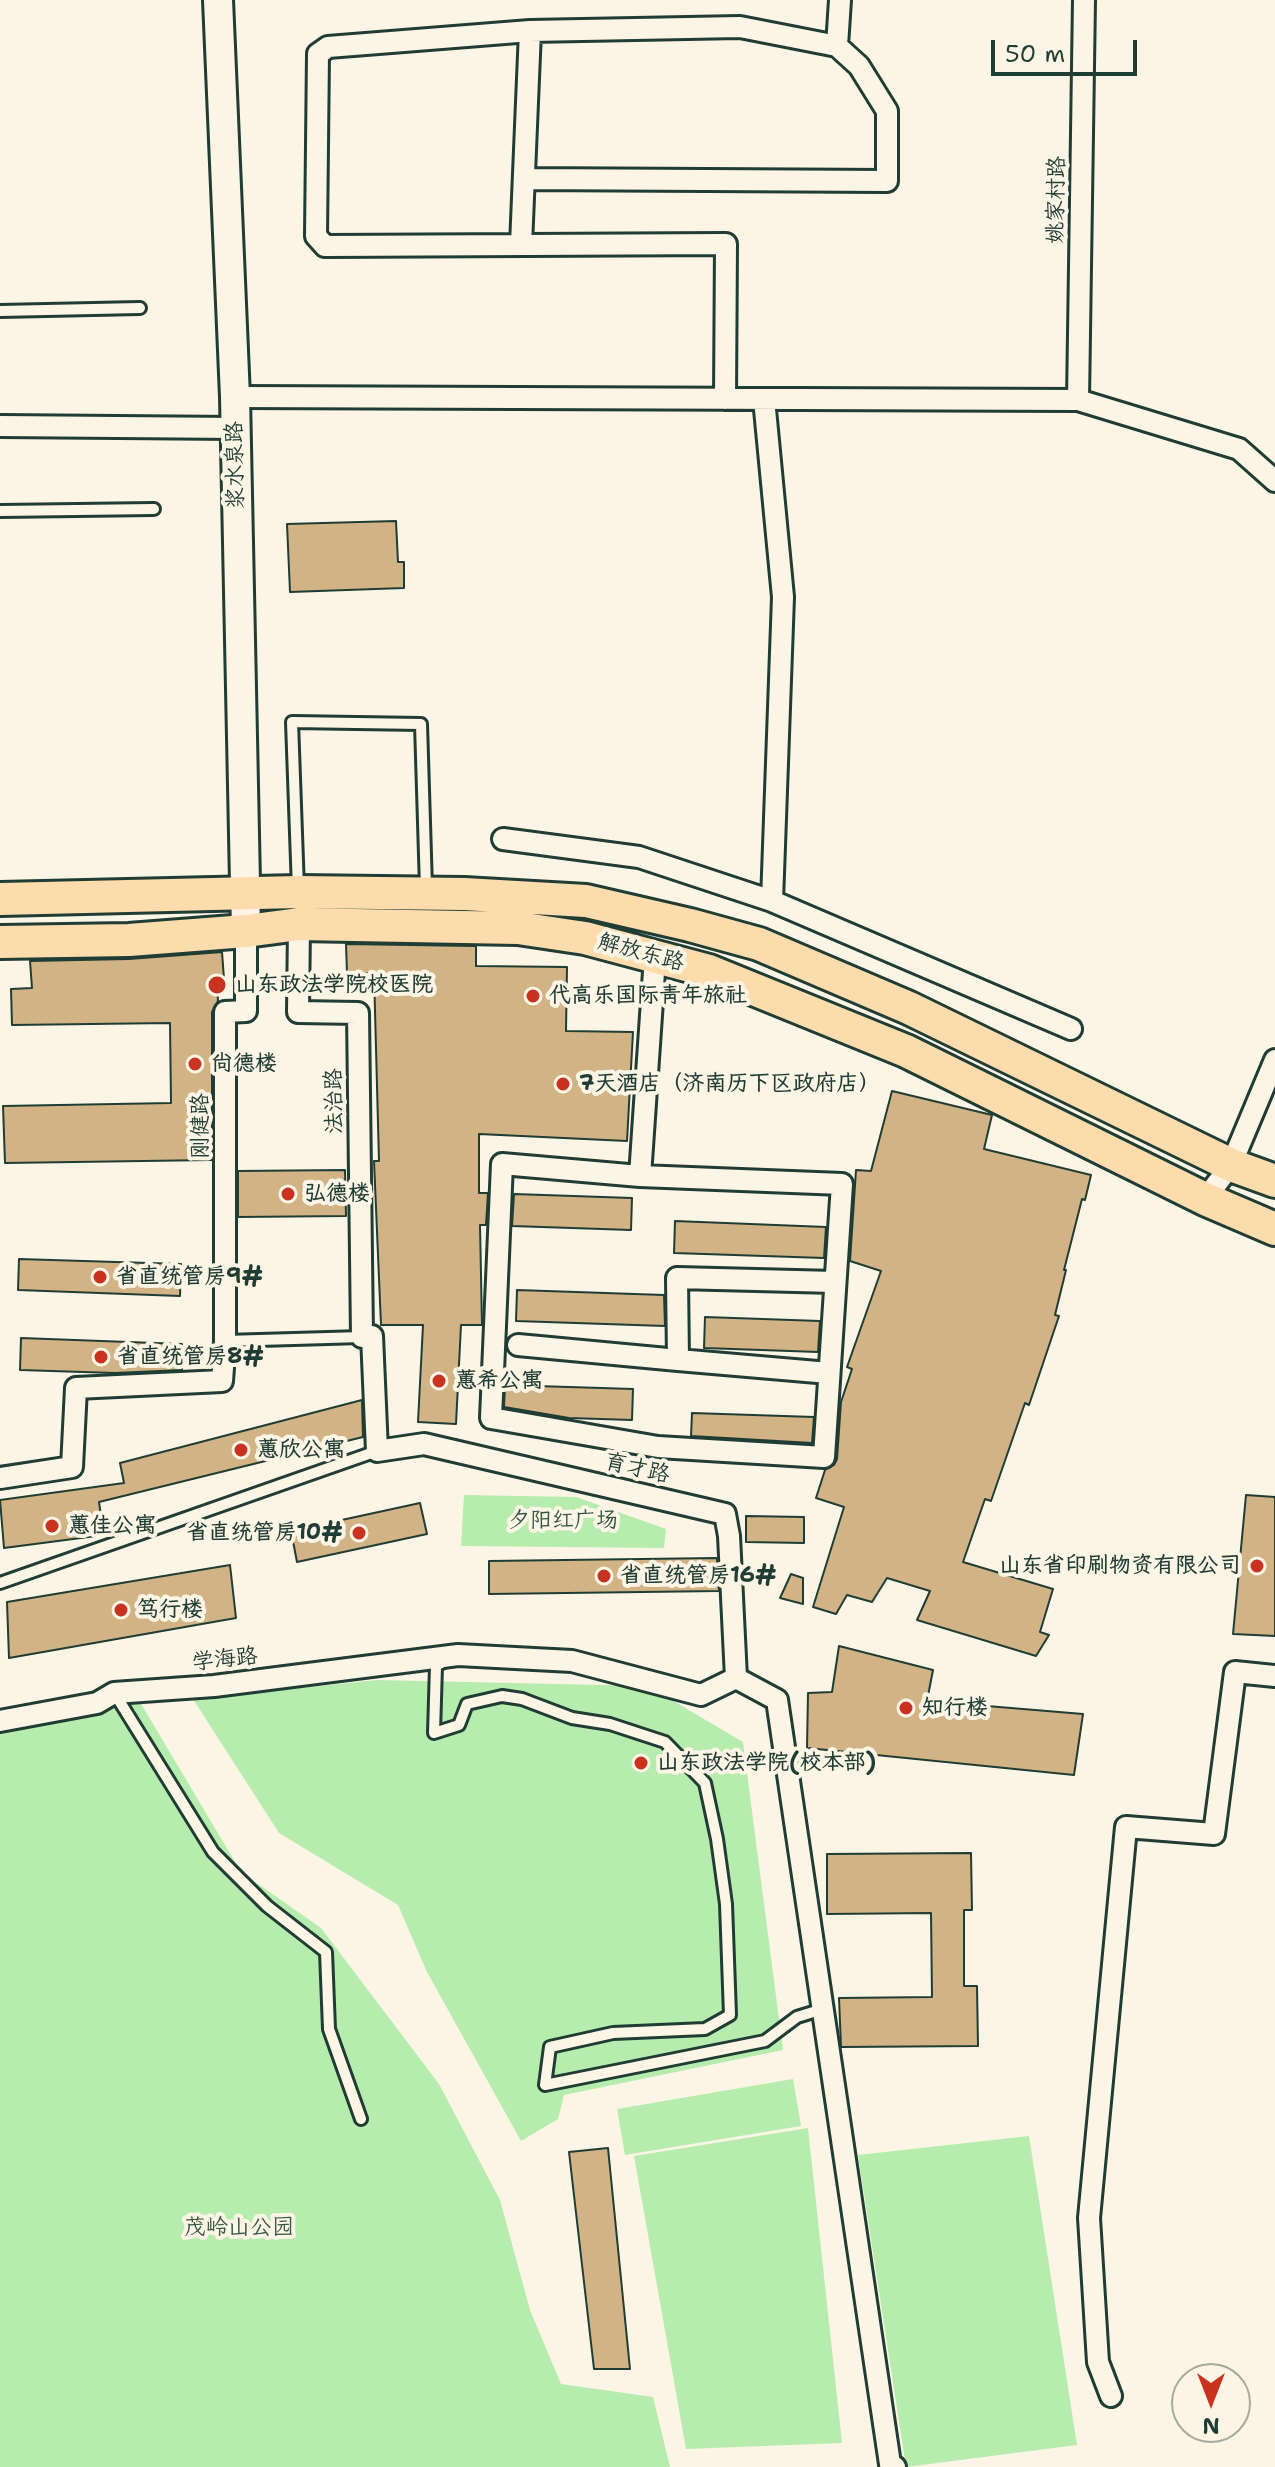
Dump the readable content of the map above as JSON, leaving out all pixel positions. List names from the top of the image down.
{
  "streets": {
    "main road": ["浆水泉路", "解放东路"],
    "street": [
      "姚家村路",
      "法治路",
      "刚健路",
      "育才路",
      "学海路"
    ]
  },
  "crossings": [
    ["浆水泉路", "解放东路"],
    ["浆水泉路", "刚健路"],
    ["解放东路", "法治路"],
    ["解放东路", "刚健路"],
    ["育才路", "学海路"]
  ],
  "parks": ["夕阳红广场", "茂岭山公园"],
  "places": [
    "山东政法学院校医院",
    "代高乐国际青年旅社",
    "尚德楼",
    "7天酒店（济南历下区政府店）",
    "弘德楼",
    "省直统管房9#",
    "省直统管房8#",
    "蕙希公寓",
    "蕙欣公寓",
    "蕙佳公寓",
    "省直统管房10#",
    "山东省印刷物资有限公司",
    "省直统管房16#",
    "笃行楼",
    "知行楼",
    "山东政法学院(校本部)"
  ],
  "scale_bar": "50 m",
  "north": "bottom"
}
